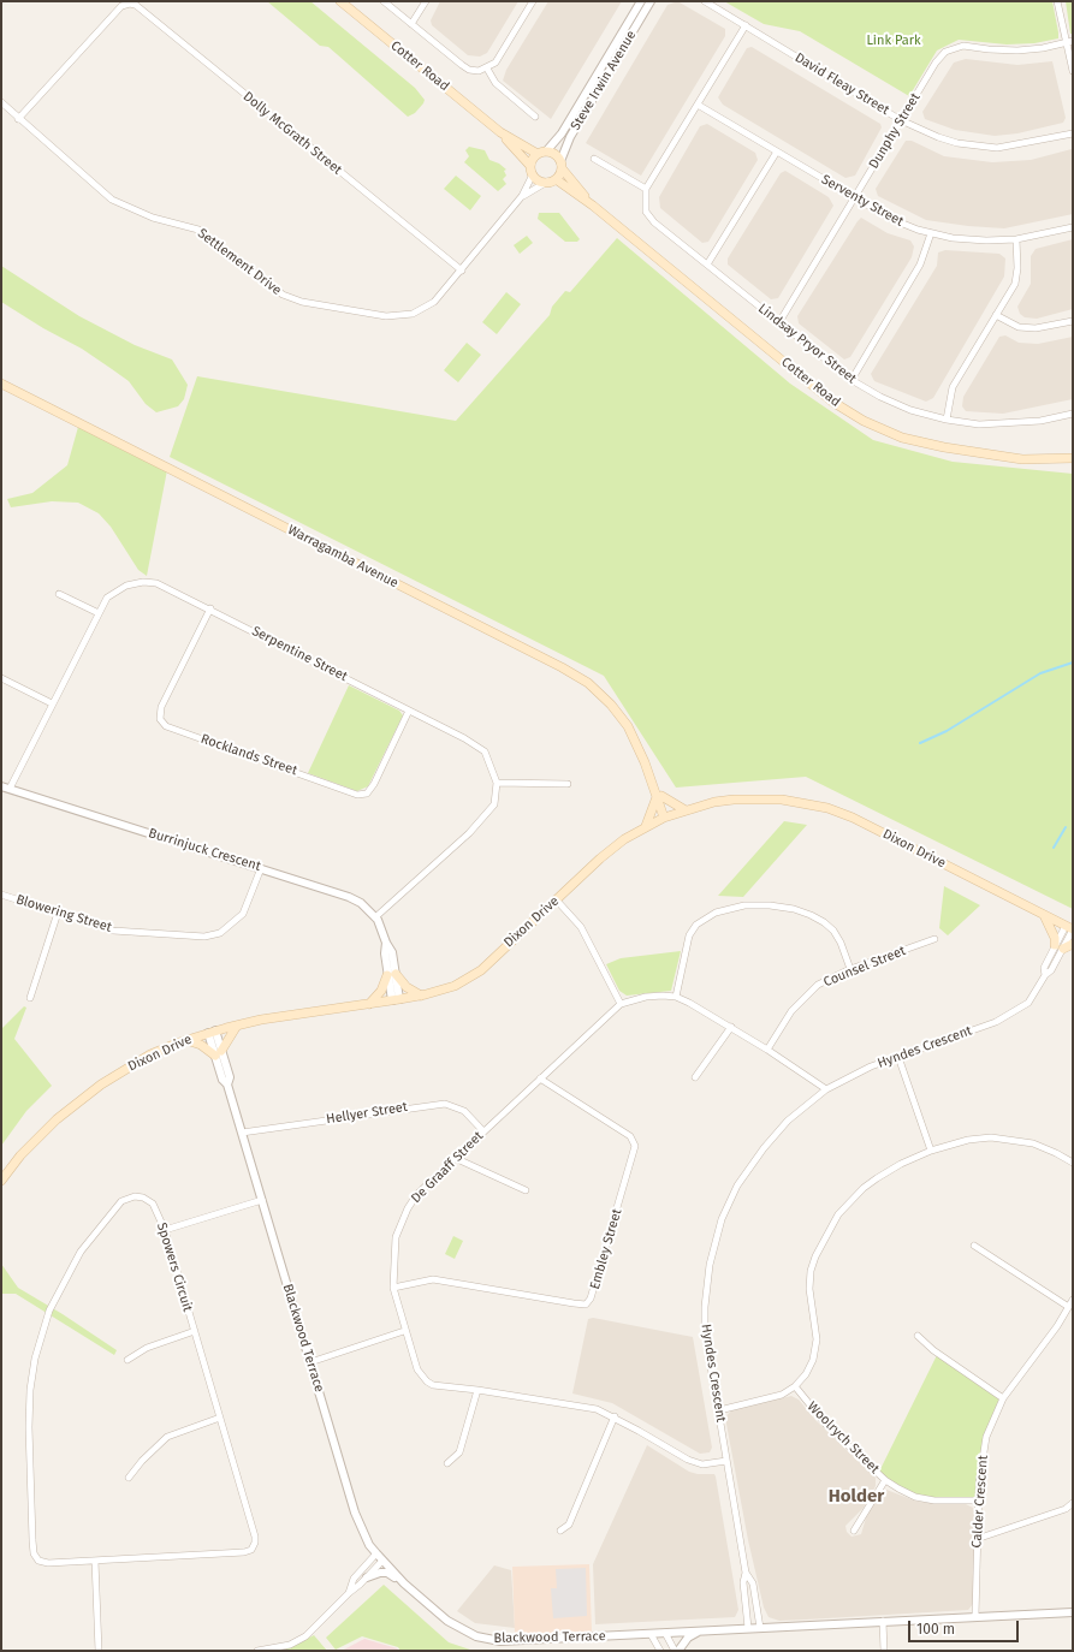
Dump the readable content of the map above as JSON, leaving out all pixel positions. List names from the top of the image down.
{
  "streets": {
    "main road": ["Cotter Road", "Warragamba Avenue", "Dixon Drive"],
    "street": [
      "Steve Irwin Avenue",
      "David Fleay Street",
      "Dunphy Street",
      "Dolly McGrath Street",
      "Serventy Street",
      "Settlement Drive",
      "Lindsay Pryor Street",
      "Serpentine Street",
      "Rocklands Street",
      "Burrinjuck Crescent",
      "Blowering Street",
      "Counsel Street",
      "Hyndes Crescent",
      "Hellyer Street",
      "De Graaff Street",
      "Embley Street",
      "Spowers Circuit",
      "Blackwood Terrace",
      "Woolrych Street",
      "Calder Crescent"
    ]
  },
  "crossings": [
    ["Cotter Road", "Steve Irwin Avenue"],
    ["Cotter Road", "Settlement Drive"],
    ["Steve Irwin Avenue", "Settlement Drive"],
    ["David Fleay Street", "Dunphy Street"],
    ["Dunphy Street", "Serventy Street"],
    ["Dunphy Street", "Lindsay Pryor Street"],
    ["Dolly McGrath Street", "Settlement Drive"],
    ["Warragamba Avenue", "Dixon Drive"],
    ["Serpentine Street", "Rocklands Street"],
    ["Serpentine Street", "Burrinjuck Crescent"],
    ["Dixon Drive", "Burrinjuck Crescent"],
    ["Dixon Drive", "Hyndes Crescent"],
    ["Dixon Drive", "Blackwood Terrace"],
    ["Burrinjuck Crescent", "Blowering Street"],
    ["Counsel Street", "De Graaff Street"],
    ["Hyndes Crescent", "De Graaff Street"],
    ["Hyndes Crescent", "Blackwood Terrace"],
    ["Hellyer Street", "De Graaff Street"],
    ["Hellyer Street", "Blackwood Terrace"],
    ["De Graaff Street", "Embley Street"],
    ["Blackwood Terrace", "Calder Crescent"],
    ["Woolrych Street", "Calder Crescent"]
  ],
  "districts": ["Holder"],
  "parks": ["Link Park"],
  "scale_bar": "100 m"
}
